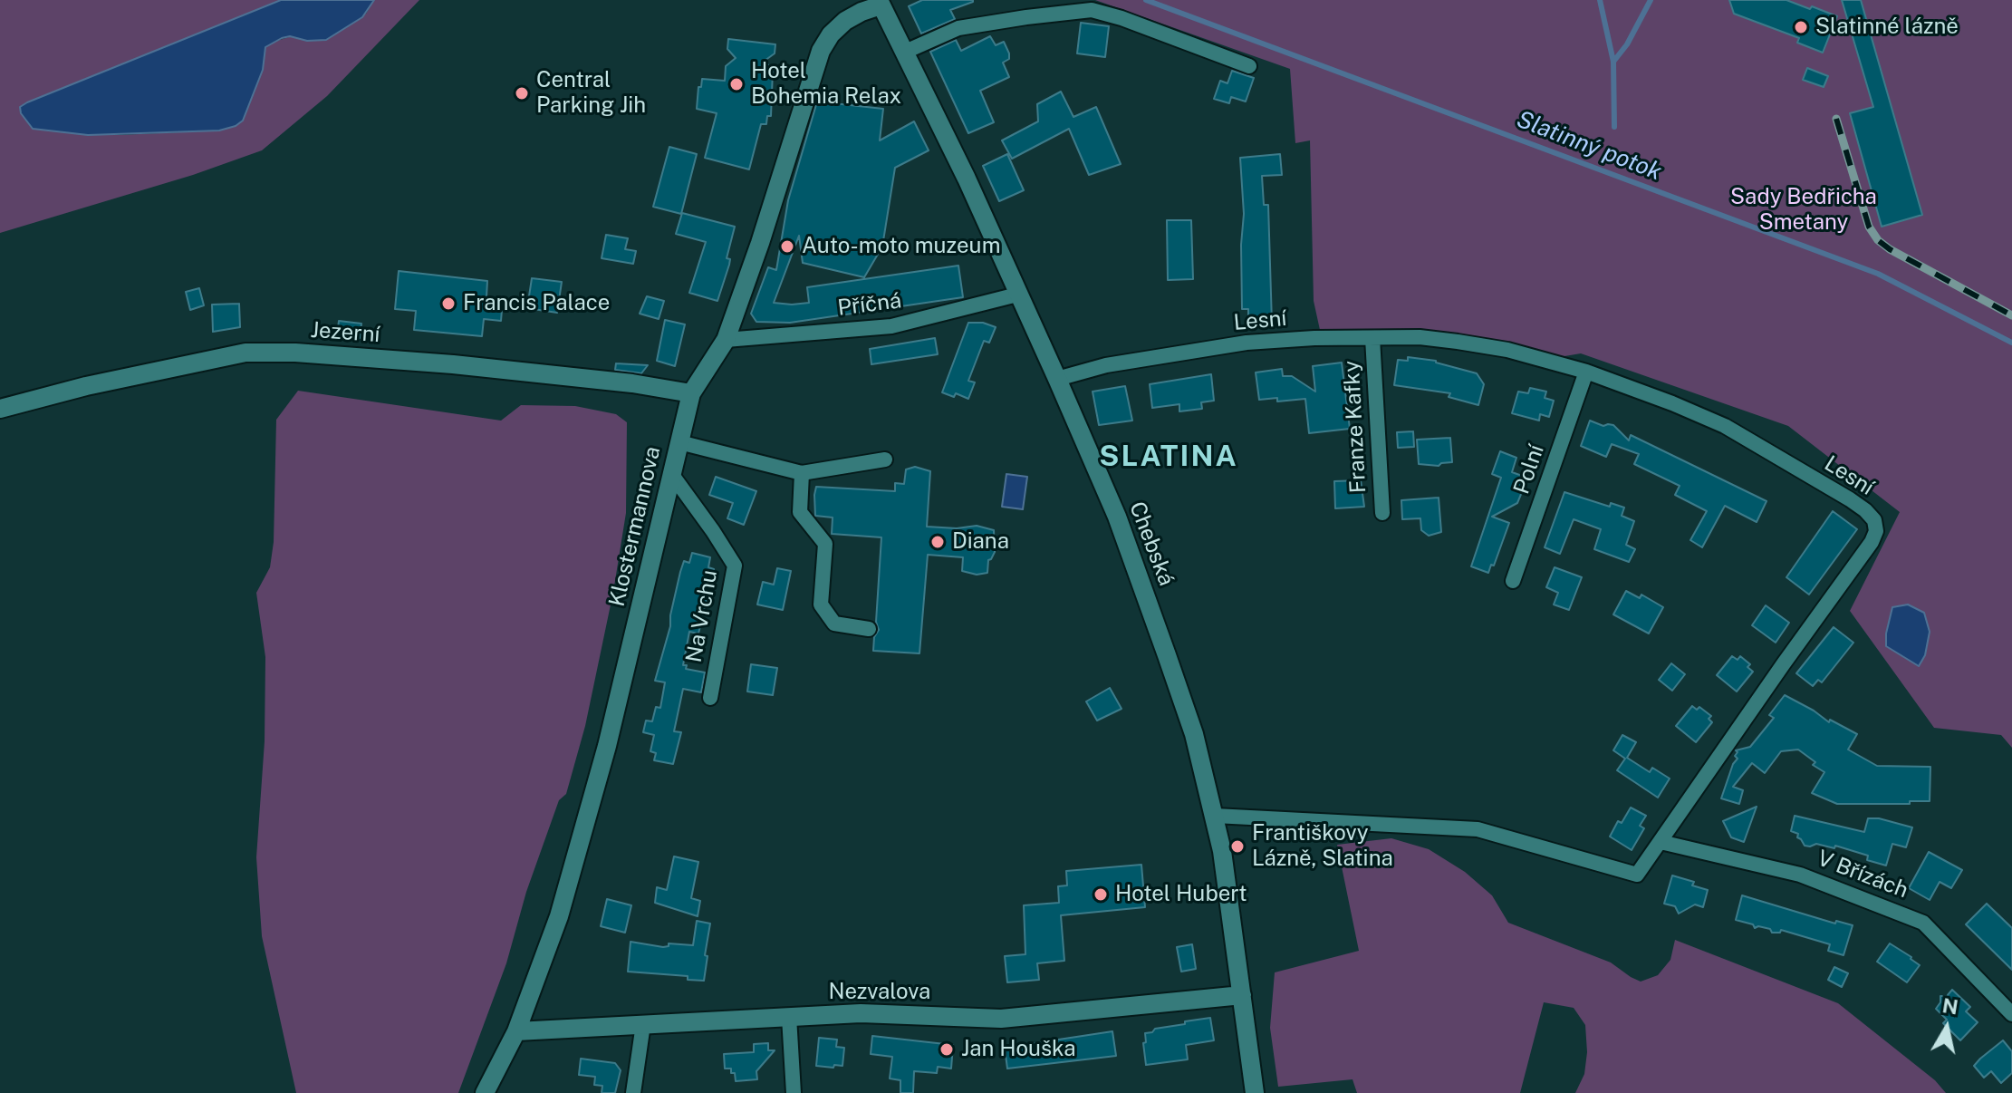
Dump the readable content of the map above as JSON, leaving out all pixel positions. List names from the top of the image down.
{
  "streets": {
    "street": [
      "Příčná",
      "Lesní",
      "Jezerní",
      "Franze Kafky",
      "Polní",
      "Klostermannova",
      "Chebská",
      "Na Vrchu",
      "V Břízách",
      "Nezvalova"
    ]
  },
  "crossings": [
    ["Příčná", "Klostermannova"],
    ["Příčná", "Chebská"],
    ["Lesní", "Franze Kafky"],
    ["Lesní", "Polní"],
    ["Lesní", "Chebská"],
    ["Lesní", "V Břízách"],
    ["Jezerní", "Klostermannova"],
    ["Klostermannova", "Chebská"],
    ["Klostermannova", "Na Vrchu"],
    ["Klostermannova", "Nezvalova"],
    ["Chebská", "Nezvalova"]
  ],
  "districts": ["SLATINA"],
  "water": ["Slatinný potok"],
  "parks": ["Sady Bedřicha Smetany"],
  "places": [
    "Slatinné lázně",
    "Hotel Bohemia Relax",
    "Central Parking Jih",
    "Auto-moto muzeum",
    "Francis Palace",
    "Diana",
    "Františkovy Lázně, Slatina",
    "Hotel Hubert",
    "Jan Houška"
  ],
  "north": "top"
}
